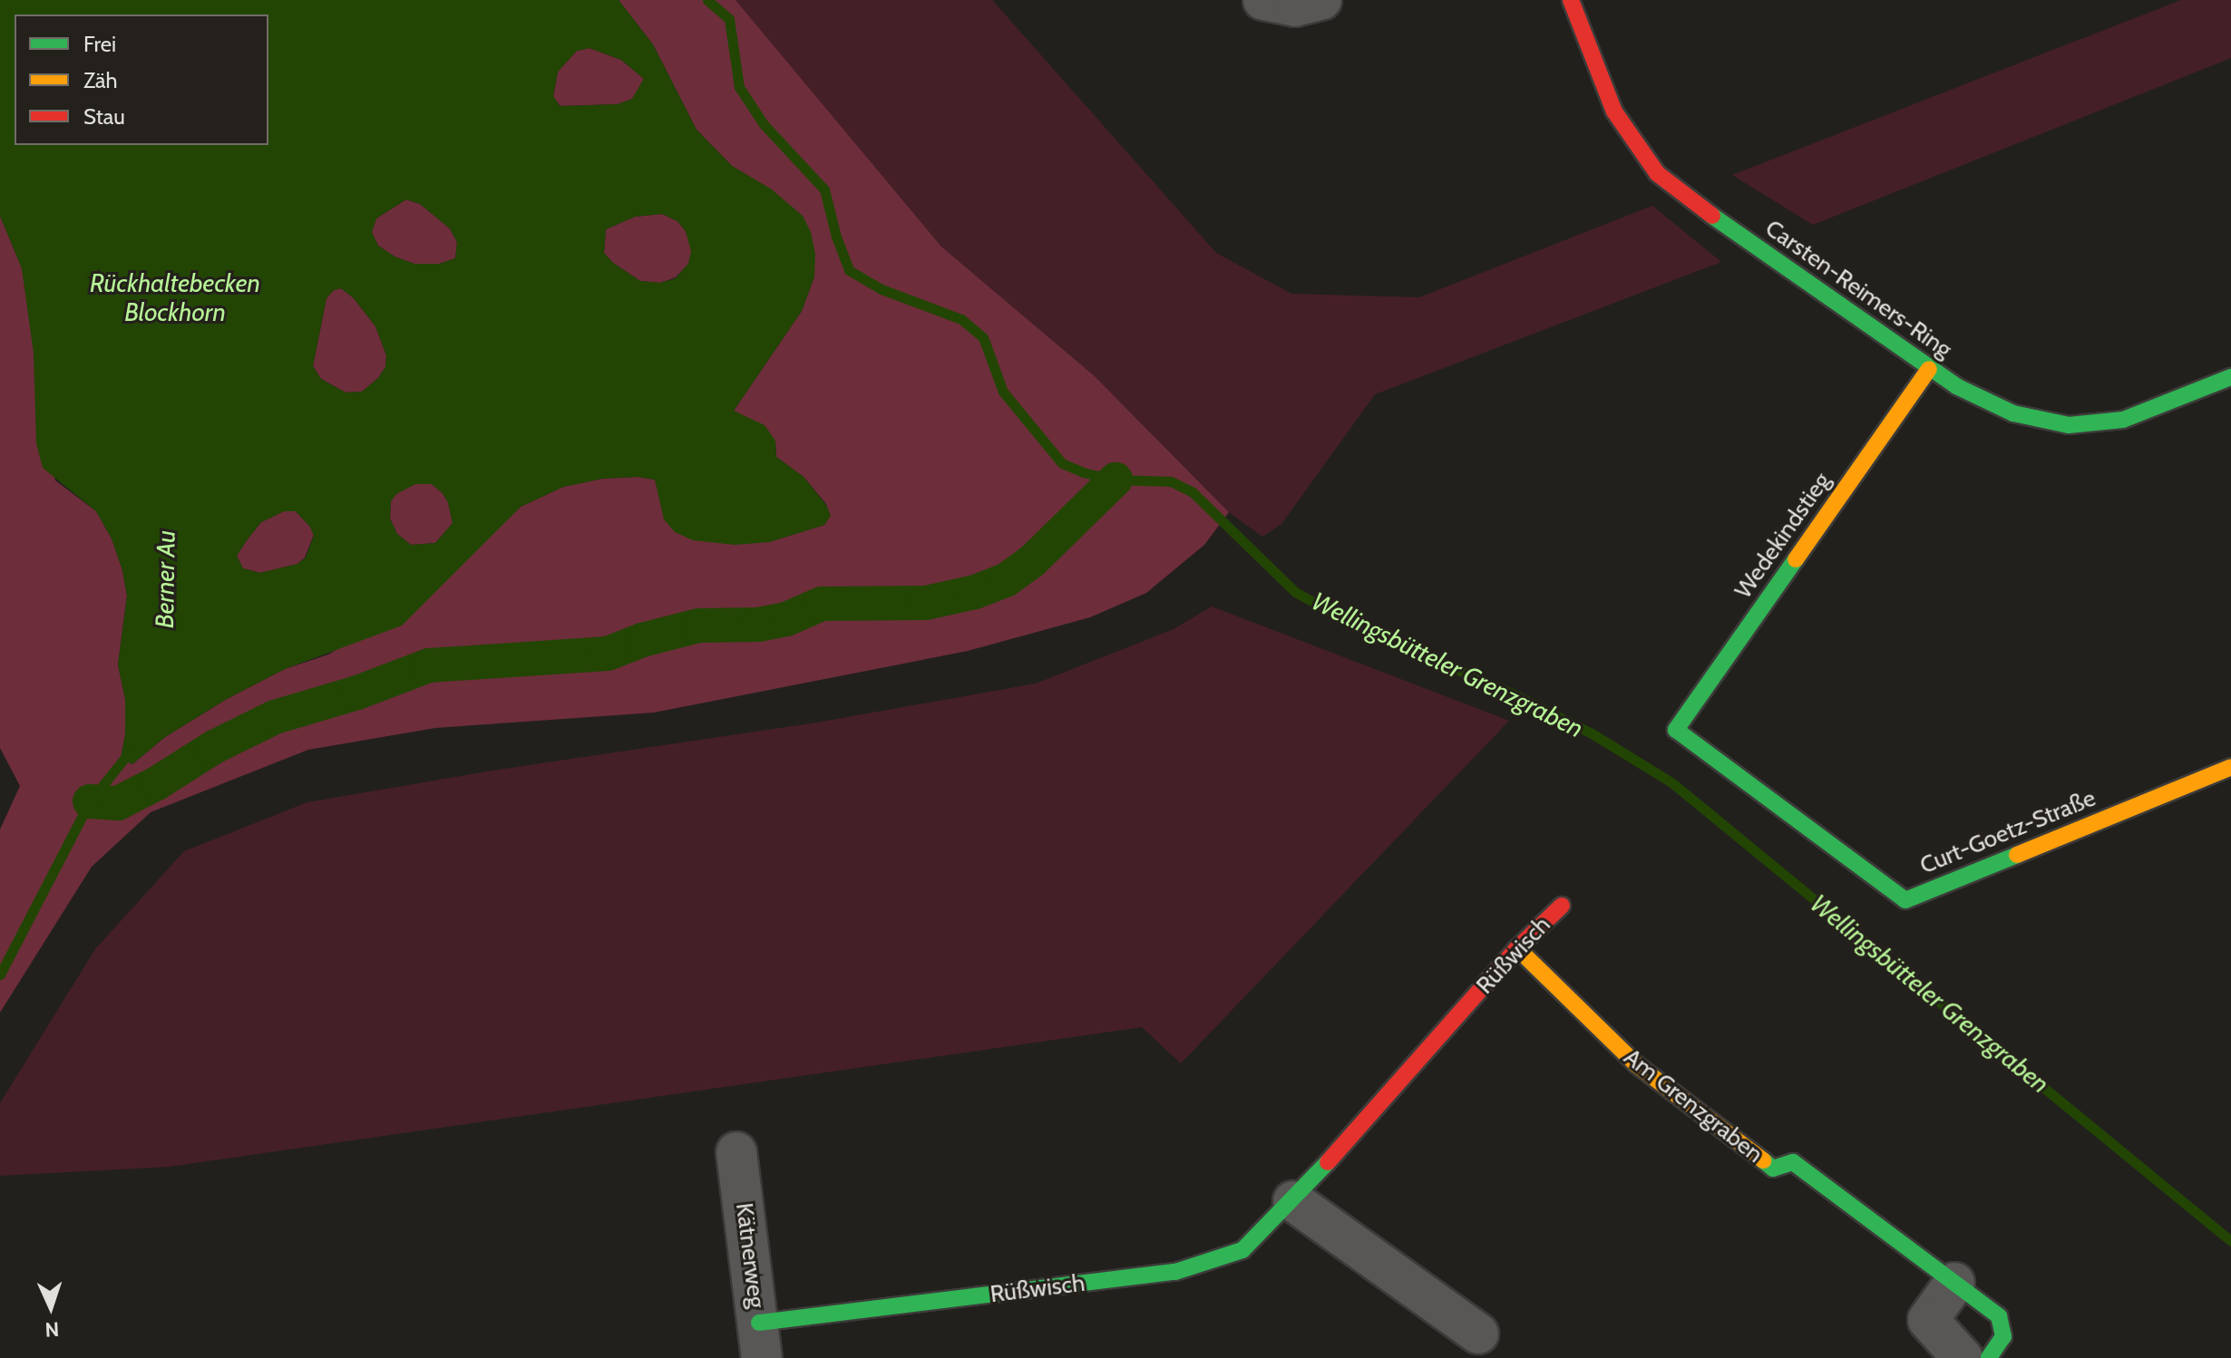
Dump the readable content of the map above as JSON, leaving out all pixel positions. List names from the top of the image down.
{
  "streets": {
    "street": [
      "Carsten-Reimers-Ring",
      "Wedekindstieg",
      "Curt-Goetz-Straße",
      "Rüßwisch",
      "Am Grenzgraben",
      "Kätnerweg"
    ]
  },
  "crossings": [
    ["Carsten-Reimers-Ring", "Wedekindstieg"],
    ["Wedekindstieg", "Curt-Goetz-Straße"],
    ["Rüßwisch", "Am Grenzgraben"],
    ["Rüßwisch", "Kätnerweg"]
  ],
  "water": ["Rückhaltebecken Blockhorn", "Berner Au", "Wellingsbütteler Grenzgraben"],
  "legend": ["Frei", "Zäh", "Stau"],
  "north": "bottom"
}
